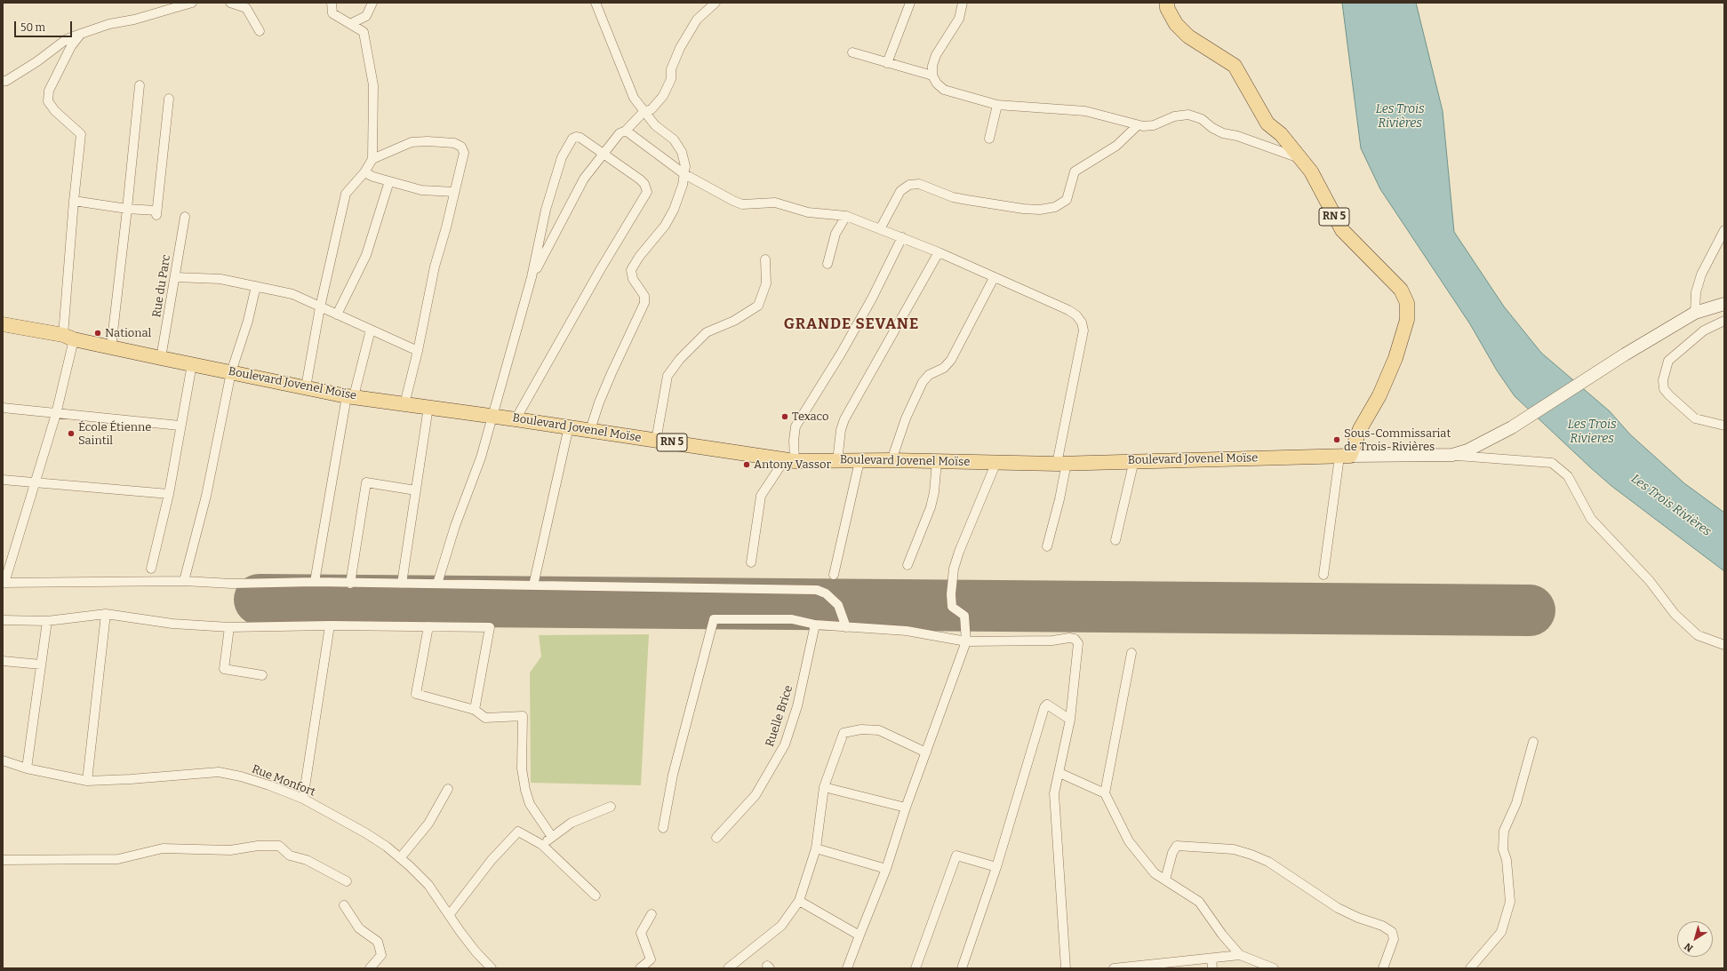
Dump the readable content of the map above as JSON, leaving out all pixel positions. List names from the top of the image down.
{
  "streets": {
    "main road": ["RN 5", "Boulevard Jovenel Moïse"],
    "street": ["Rue du Parc", "Ruelle Brice", "Rue Monfort"]
  },
  "crossings": [
    ["RN 5", "Boulevard Jovenel Moïse"],
    ["Rue du Parc", "Boulevard Jovenel Moïse"]
  ],
  "districts": ["GRANDE SEVANE"],
  "water": ["Les Trois Rivières", "Les Trois Rivieres"],
  "places": [
    "National",
    "Texaco",
    "École Étienne Saintil",
    "Sous-Commissariat de Trois-Rivières",
    "Antony Vassor"
  ],
  "scale_bar": "50 m",
  "north": "bottom left"
}
